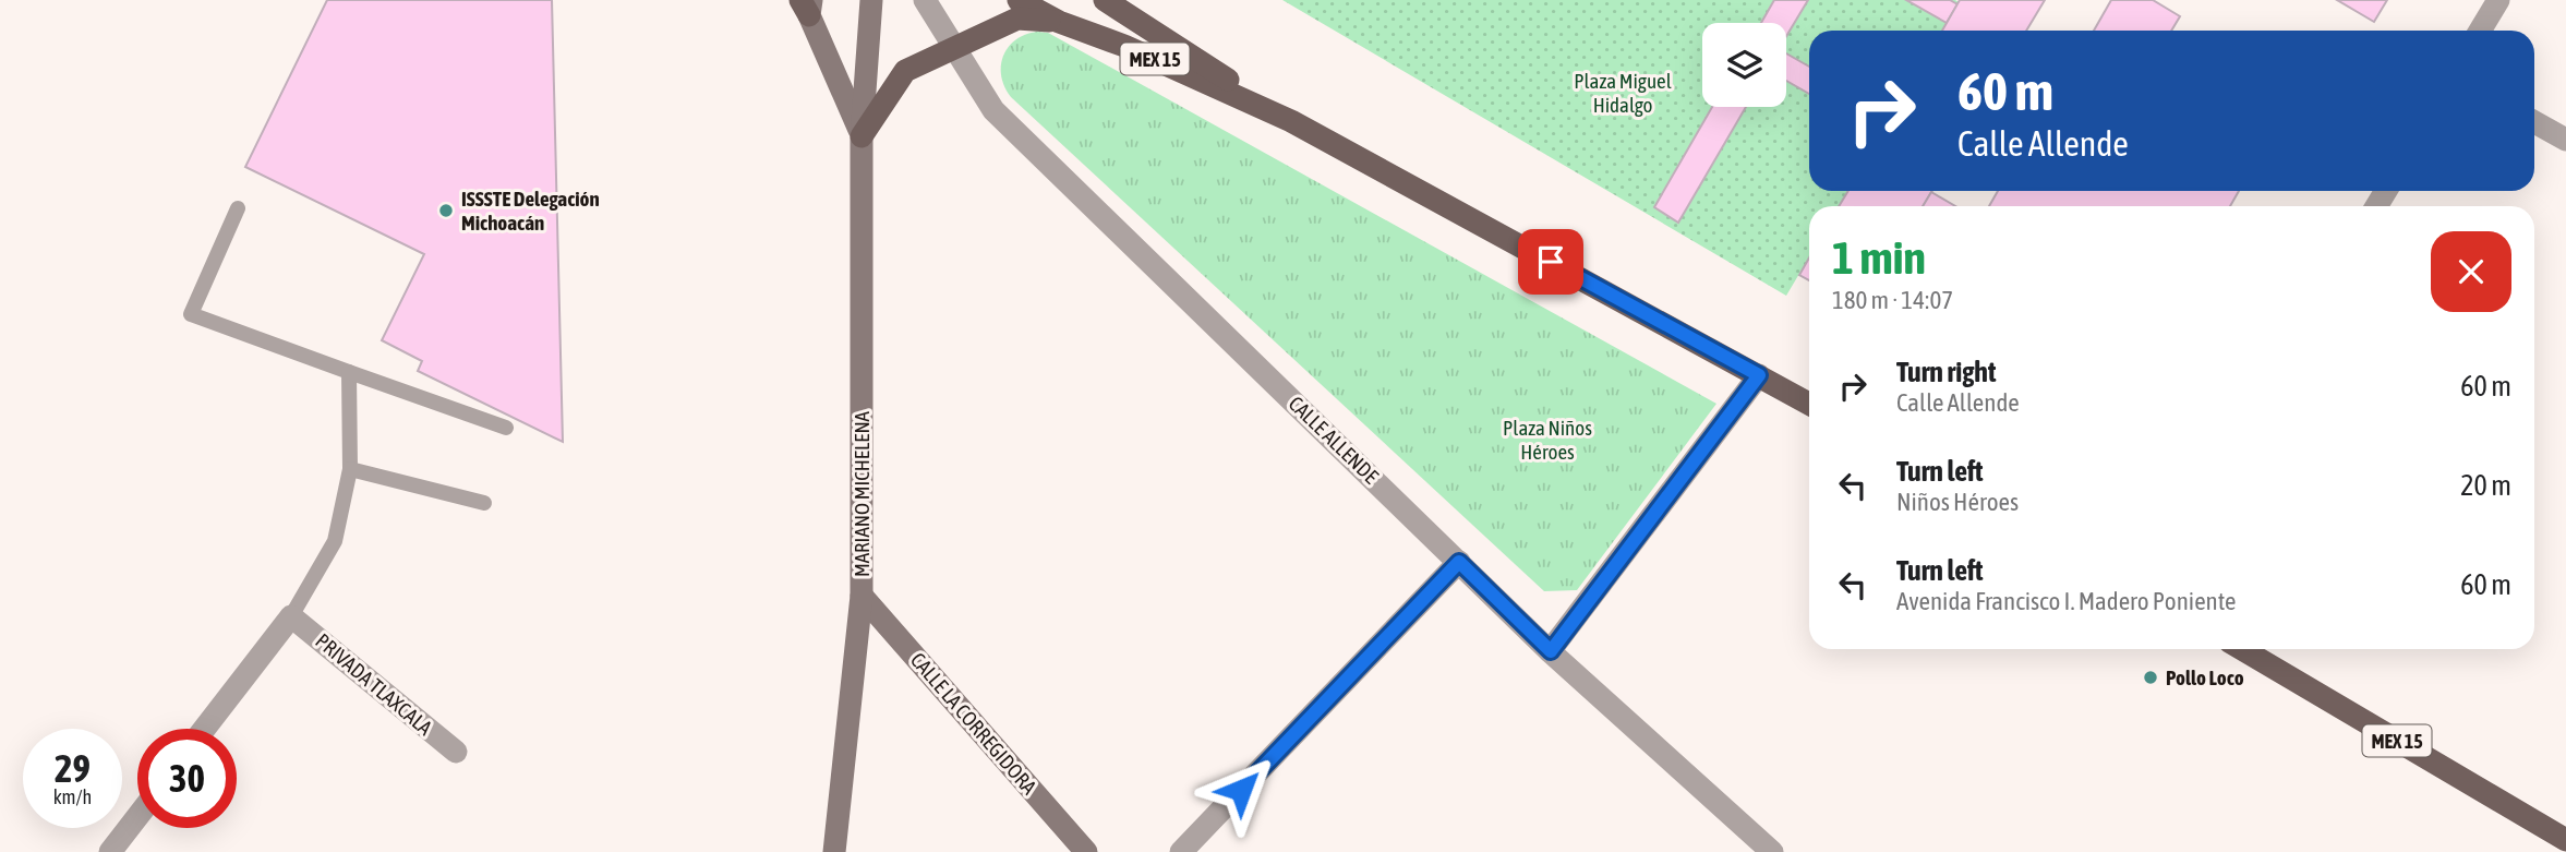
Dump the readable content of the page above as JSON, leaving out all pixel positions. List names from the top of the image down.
{
  "streets": {
    "main road": ["MEX 15"],
    "street": [
      "CALLE ALLENDE",
      "MARIANO MICHELENA",
      "PRIVADA TLAXCALA",
      "CALLE LA CORREGIDORA"
    ]
  },
  "crossings": [
    ["MARIANO MICHELENA", "CALLE LA CORREGIDORA"]
  ],
  "parks": ["Plaza Miguel Hidalgo", "Plaza Niños Héroes"],
  "places": ["ISSSTE Delegación Michoacán", "Pollo Loco"],
  "page": {
    "turn": ["60 m", "Calle Allende"],
    "heading": ["1 min", "180 m · 14:07"],
    "list": [
      {
        "name": "Turn right",
        "note": "Calle Allende",
        "value": "60 m"
      },
      {
        "name": "Turn left",
        "note": "Niños Héroes",
        "value": "20 m"
      },
      {
        "name": "Turn left",
        "note": "Avenida Francisco I. Madero Poniente",
        "value": "60 m"
      }
    ],
    "speed": "29 km/h",
    "limit": "30"
  }
}
